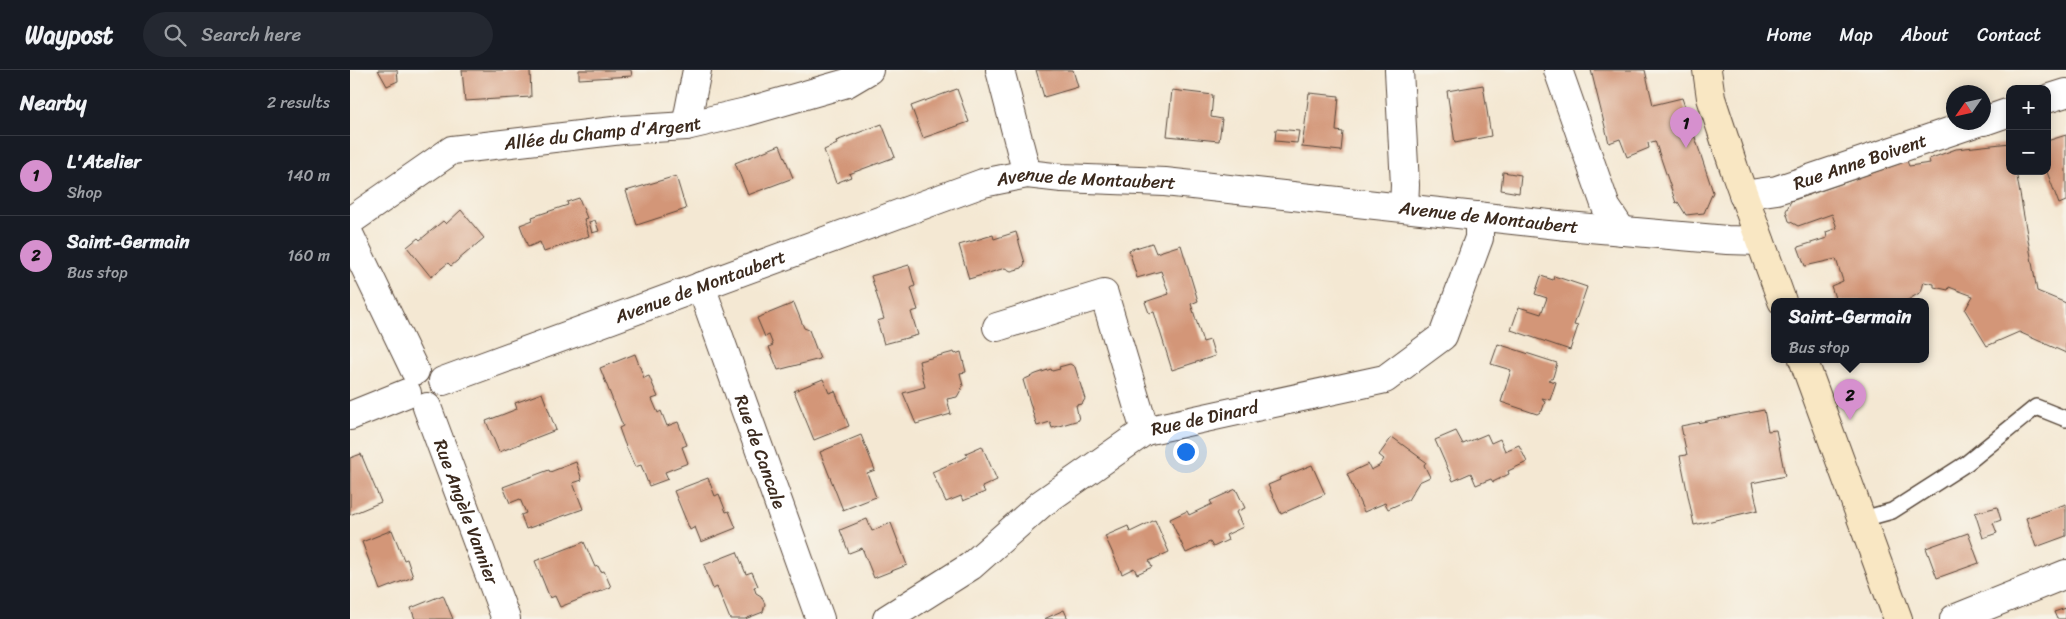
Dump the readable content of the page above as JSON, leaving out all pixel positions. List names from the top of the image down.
{
  "streets": {
    "street": [
      "Allée du Champ d'Argent",
      "Rue Anne Boivent",
      "Avenue de Montaubert",
      "Rue de Dinard",
      "Rue de Cancale",
      "Rue Angèle Vannier"
    ]
  },
  "crossings": [
    ["Avenue de Montaubert", "Rue de Dinard"],
    ["Avenue de Montaubert", "Rue de Cancale"],
    ["Avenue de Montaubert", "Rue Angèle Vannier"]
  ],
  "north": "bottom left",
  "page": {
    "header": "Waypost",
    "search": "Search here",
    "nav": [
      "Home",
      "Map",
      "About",
      "Contact"
    ],
    "heading": ["Nearby", "2 results"],
    "map_buttons": ["+", "−"],
    "pins": ["1", "2"],
    "list": [
      {
        "mark": "1",
        "name": "L'Atelier",
        "note": "Shop",
        "value": "140 m"
      },
      {
        "mark": "2",
        "name": "Saint-Germain",
        "note": "Bus stop",
        "value": "160 m"
      }
    ],
    "popup": ["Saint-Germain", "Bus stop"]
  }
}
